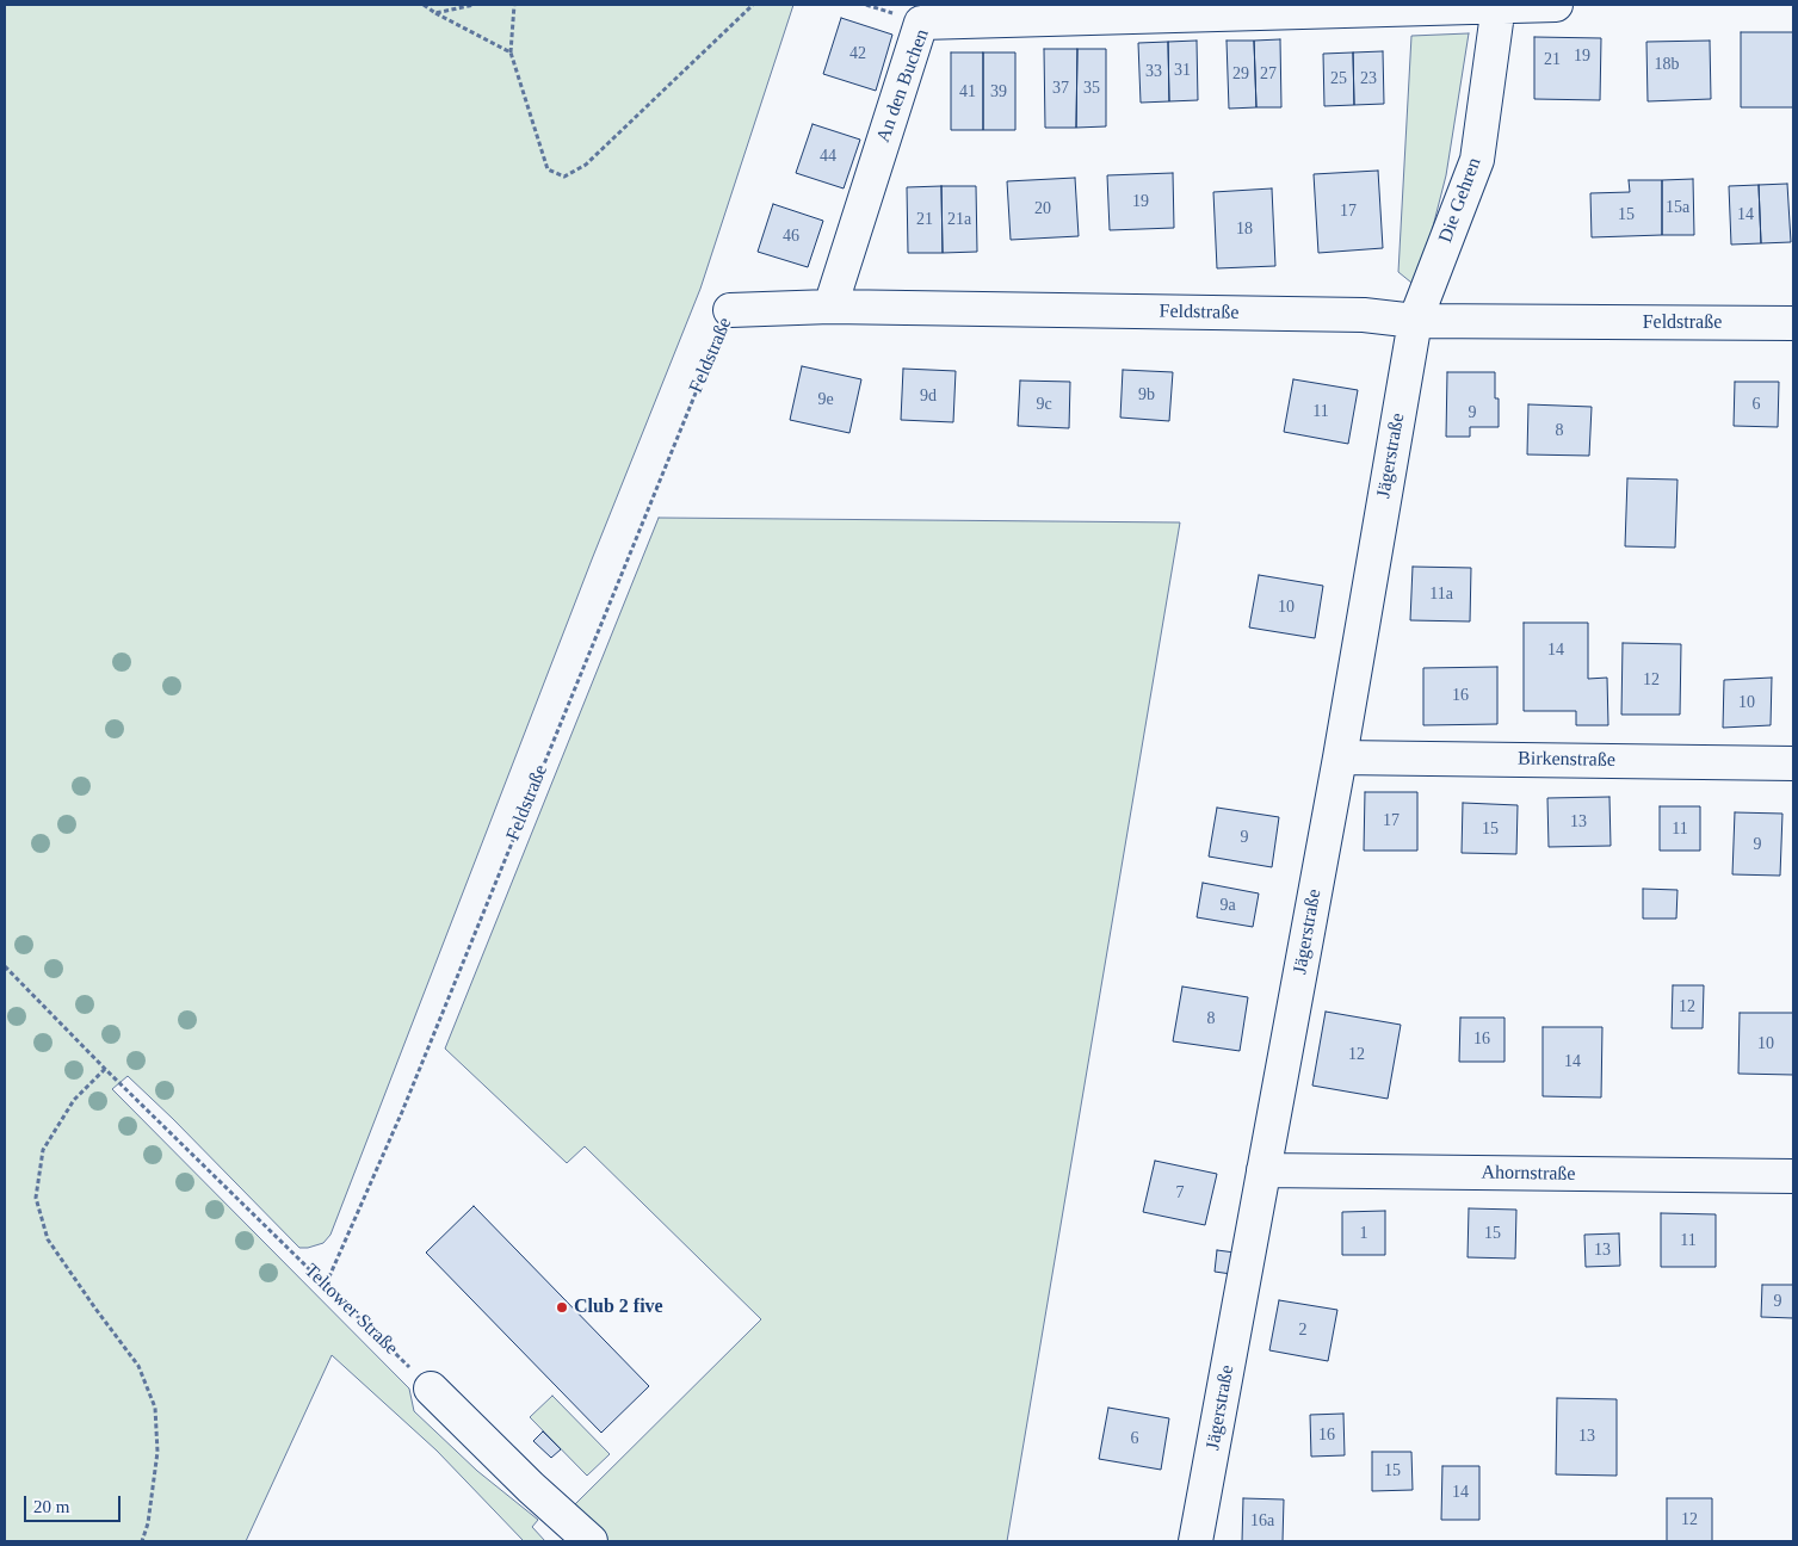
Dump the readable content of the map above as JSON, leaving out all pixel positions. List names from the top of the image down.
{
  "streets": {
    "street": [
      "An den Buchen",
      "Die Gehren",
      "Feldstraße",
      "Jägerstraße",
      "Birkenstraße",
      "Ahornstraße"
    ],
    "path": ["Teltower Straße"]
  },
  "crossings": [
    ["An den Buchen", "Die Gehren"],
    ["An den Buchen", "Feldstraße"],
    ["Die Gehren", "Feldstraße"],
    ["Die Gehren", "Jägerstraße"],
    ["Feldstraße", "Jägerstraße"],
    ["Feldstraße", "Teltower Straße"],
    ["Jägerstraße", "Birkenstraße"],
    ["Jägerstraße", "Ahornstraße"]
  ],
  "places": ["Club 2 five"],
  "house_numbers": [
    "42",
    "19",
    "21",
    "18b",
    "31",
    "33",
    "29",
    "27",
    "25",
    "23",
    "37",
    "35",
    "41",
    "39",
    "44",
    "19",
    "15a",
    "20",
    "17",
    "15",
    "14",
    "21",
    "21a",
    "18",
    "46",
    "9b",
    "9d",
    "9e",
    "9c",
    "6",
    "11",
    "9",
    "8",
    "11a",
    "10",
    "14",
    "12",
    "16",
    "10",
    "17",
    "13",
    "15",
    "11",
    "9",
    "9",
    "9a",
    "12",
    "8",
    "16",
    "10",
    "12",
    "14",
    "7",
    "1",
    "15",
    "11",
    "13",
    "9",
    "2",
    "16",
    "13",
    "6",
    "15",
    "14",
    "12",
    "16a"
  ],
  "scale_bar": "20 m"
}
